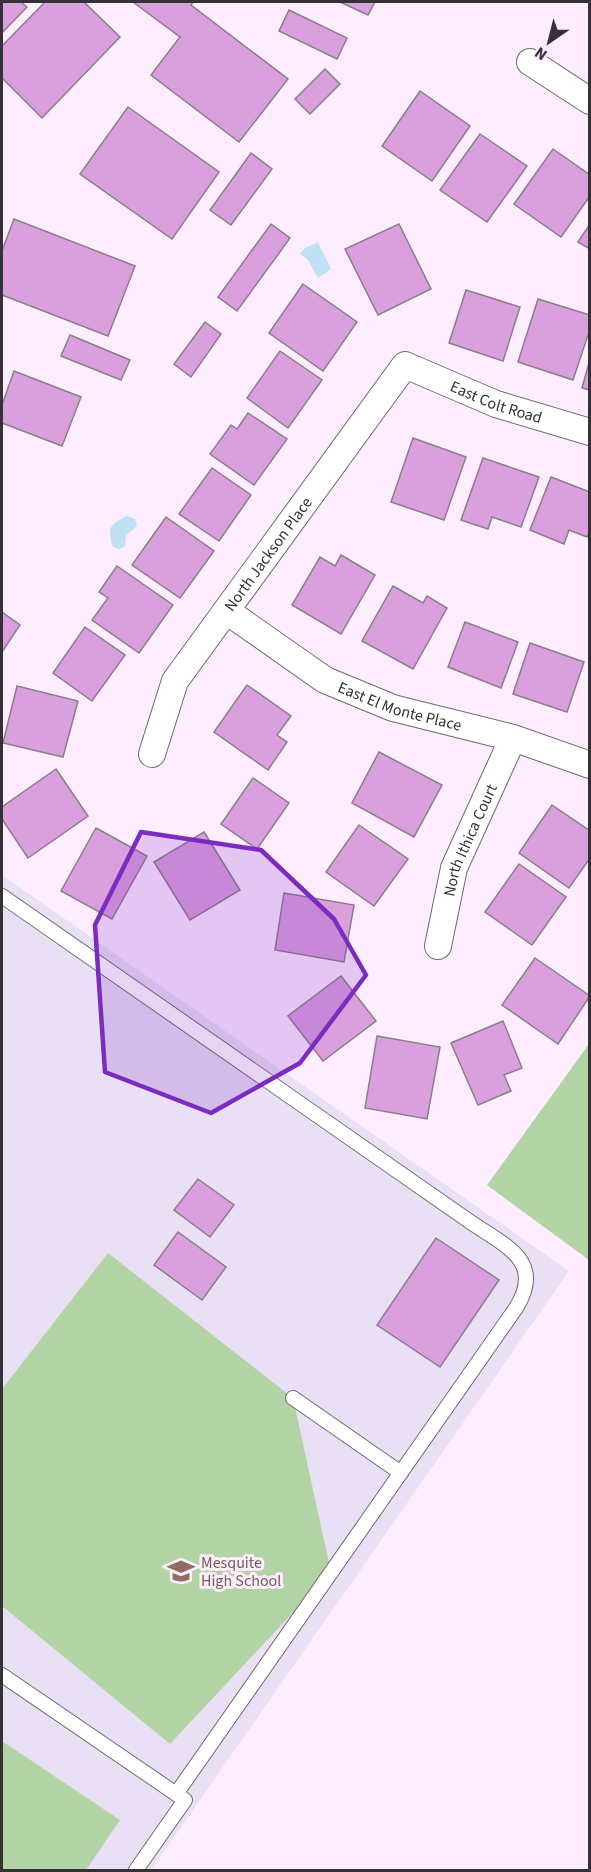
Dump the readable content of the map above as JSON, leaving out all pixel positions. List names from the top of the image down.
{
  "streets": {
    "street": [
      "East Colt Road",
      "North Jackson Place",
      "East El Monte Place",
      "North Ithica Court"
    ]
  },
  "crossings": [
    ["East Colt Road", "North Jackson Place"],
    ["North Jackson Place", "East El Monte Place"],
    ["East El Monte Place", "North Ithica Court"]
  ],
  "places": {
    "school or university": ["Mesquite High School"]
  },
  "north": "bottom left"
}
